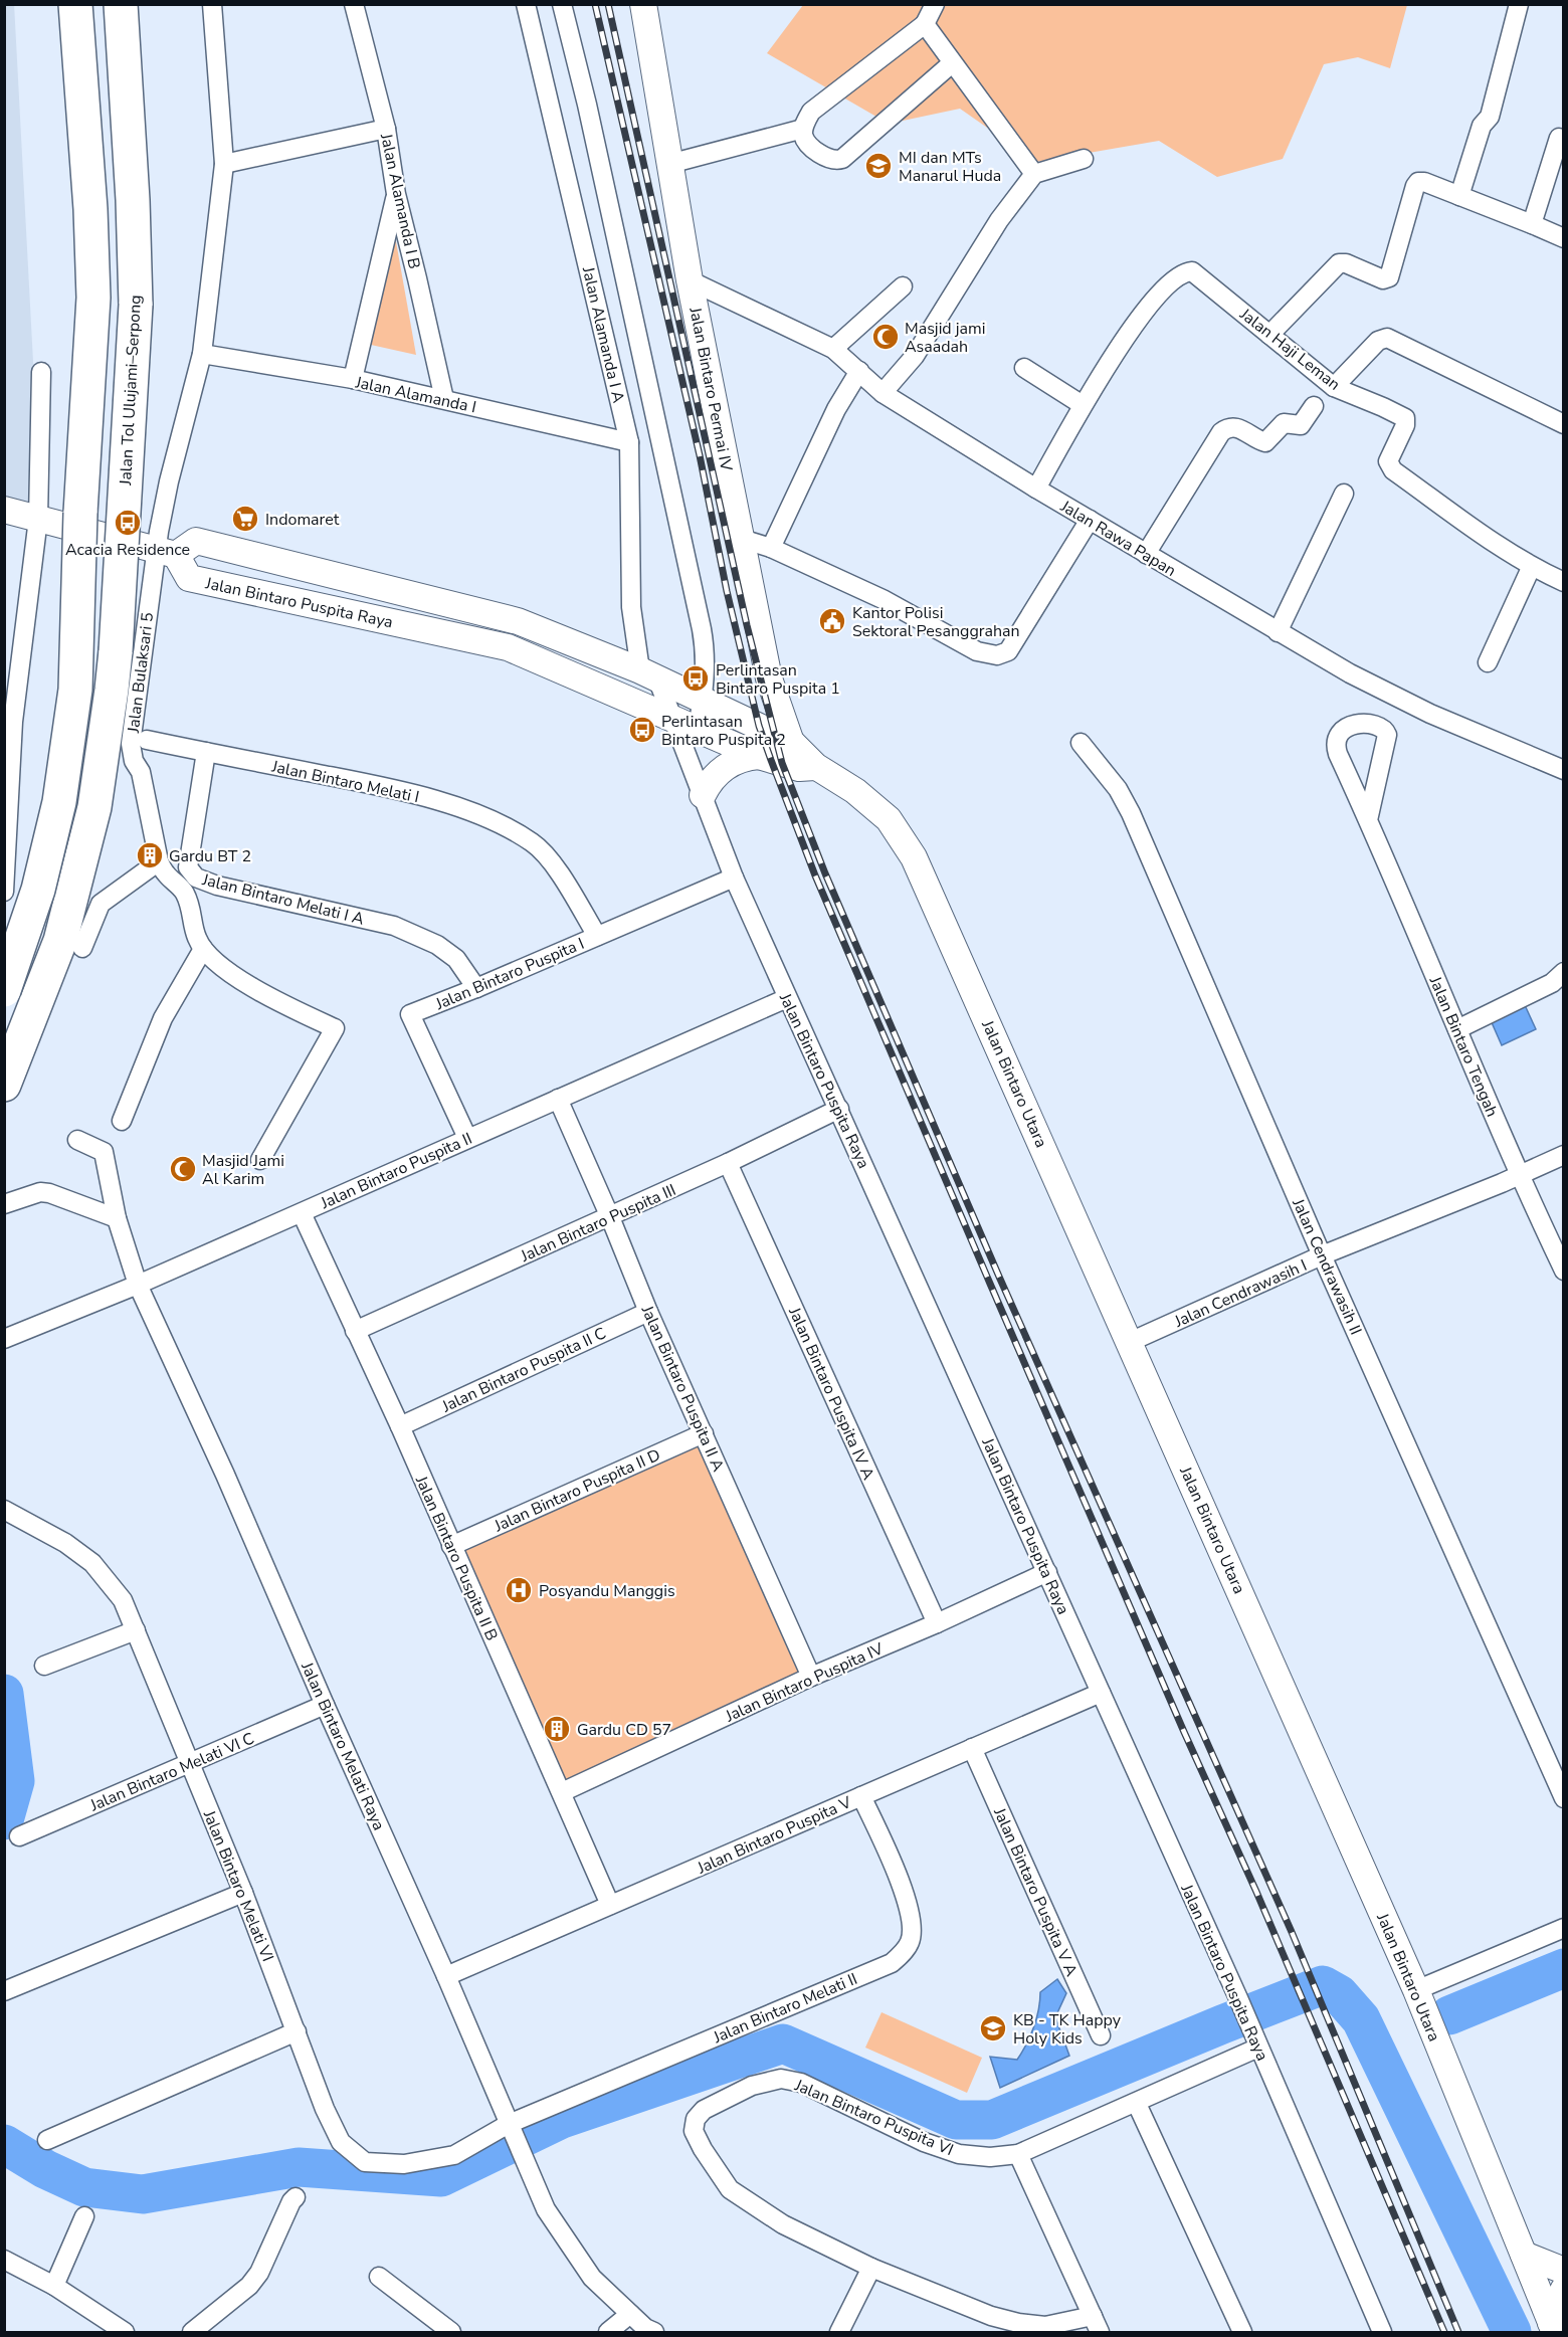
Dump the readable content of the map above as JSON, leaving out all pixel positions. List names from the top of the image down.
{
  "streets": {
    "highway": ["Jalan Tol Ulujami–Serpong"],
    "main road": ["Jalan Bintaro Permai IV", "Jalan Bintaro Puspita Raya", "Jalan Bintaro Utara"],
    "street": [
      "Jalan Alamanda I B",
      "Jalan Alamanda I A",
      "Jalan Haji Leman",
      "Jalan Alamanda I",
      "Jalan Rawa Papan",
      "Jalan Bulaksari 5",
      "Jalan Bintaro Melati I",
      "Jalan Bintaro Melati I A",
      "Jalan Bintaro Puspita I",
      "Jalan Bintaro Tengah",
      "Jalan Bintaro Puspita II",
      "Jalan Bintaro Puspita III",
      "Jalan Cendrawasih II",
      "Jalan Cendrawasih I",
      "Jalan Bintaro Puspita II C",
      "Jalan Bintaro Puspita II A",
      "Jalan Bintaro Puspita IV A",
      "Jalan Bintaro Puspita II D",
      "Jalan Bintaro Puspita II B",
      "Jalan Bintaro Puspita IV",
      "Jalan Bintaro Melati Raya",
      "Jalan Bintaro Melati VI C",
      "Jalan Bintaro Puspita V",
      "Jalan Bintaro Melati VI",
      "Jalan Bintaro Puspita V A",
      "Jalan Bintaro Melati II",
      "Jalan Bintaro Puspita VI"
    ]
  },
  "crossings": [
    ["Jalan Alamanda I B", "Jalan Alamanda I"],
    ["Jalan Alamanda I A", "Jalan Alamanda I"],
    ["Jalan Alamanda I A", "Jalan Bintaro Puspita Raya"],
    ["Jalan Haji Leman", "Jalan Rawa Papan"],
    ["Jalan Bintaro Permai IV", "Jalan Rawa Papan"],
    ["Jalan Bintaro Permai IV", "Jalan Bintaro Puspita Raya"],
    ["Jalan Bintaro Permai IV", "Jalan Bintaro Utara"],
    ["Jalan Bintaro Puspita Raya", "Jalan Bulaksari 5"],
    ["Jalan Bintaro Puspita Raya", "Jalan Bintaro Puspita I"],
    ["Jalan Bintaro Puspita Raya", "Jalan Bintaro Utara"],
    ["Jalan Bintaro Puspita Raya", "Jalan Bintaro Puspita II"],
    ["Jalan Bintaro Puspita Raya", "Jalan Bintaro Puspita III"],
    ["Jalan Bintaro Puspita Raya", "Jalan Bintaro Puspita IV"],
    ["Jalan Bintaro Puspita Raya", "Jalan Bintaro Puspita V"],
    ["Jalan Bintaro Puspita Raya", "Jalan Bintaro Puspita VI"],
    ["Jalan Bintaro Melati I", "Jalan Bintaro Melati I A"],
    ["Jalan Bintaro Melati I", "Jalan Bintaro Puspita I"],
    ["Jalan Bintaro Melati I A", "Jalan Bintaro Puspita I"],
    ["Jalan Bintaro Puspita I", "Jalan Bintaro Puspita II"],
    ["Jalan Bintaro Tengah", "Jalan Cendrawasih I"],
    ["Jalan Bintaro Utara", "Jalan Cendrawasih I"],
    ["Jalan Bintaro Puspita II", "Jalan Bintaro Puspita II A"],
    ["Jalan Bintaro Puspita II", "Jalan Bintaro Puspita II B"],
    ["Jalan Bintaro Puspita II", "Jalan Bintaro Melati Raya"],
    ["Jalan Bintaro Puspita III", "Jalan Bintaro Puspita II A"],
    ["Jalan Bintaro Puspita III", "Jalan Bintaro Puspita IV A"],
    ["Jalan Bintaro Puspita III", "Jalan Bintaro Puspita II B"],
    ["Jalan Cendrawasih II", "Jalan Cendrawasih I"],
    ["Jalan Bintaro Puspita II C", "Jalan Bintaro Puspita II A"],
    ["Jalan Bintaro Puspita II C", "Jalan Bintaro Puspita II B"],
    ["Jalan Bintaro Puspita II A", "Jalan Bintaro Puspita II D"],
    ["Jalan Bintaro Puspita II A", "Jalan Bintaro Puspita IV"],
    ["Jalan Bintaro Puspita IV A", "Jalan Bintaro Puspita IV"],
    ["Jalan Bintaro Puspita II D", "Jalan Bintaro Puspita II B"],
    ["Jalan Bintaro Puspita II B", "Jalan Bintaro Puspita IV"],
    ["Jalan Bintaro Puspita II B", "Jalan Bintaro Puspita V"],
    ["Jalan Bintaro Melati Raya", "Jalan Bintaro Melati VI C"],
    ["Jalan Bintaro Melati Raya", "Jalan Bintaro Puspita V"],
    ["Jalan Bintaro Melati Raya", "Jalan Bintaro Melati VI"],
    ["Jalan Bintaro Melati Raya", "Jalan Bintaro Melati II"],
    ["Jalan Bintaro Melati VI C", "Jalan Bintaro Melati VI"],
    ["Jalan Bintaro Puspita V", "Jalan Bintaro Puspita V A"],
    ["Jalan Bintaro Puspita V", "Jalan Bintaro Melati II"],
    ["Jalan Bintaro Melati VI", "Jalan Bintaro Melati II"]
  ],
  "places": {
    "school or university": ["MI dan MTs Manarul Huda", "KB - TK Happy Holy Kids"],
    "mosque": ["Masjid jami Asaadah", "Masjid Jami Al Karim"],
    "supermarket": ["Indomaret"],
    "bus stop": ["Acacia Residence", "Perlintasan Bintaro Puspita 1", "Perlintasan Bintaro Puspita 2"],
    "public building": ["Kantor Polisi Sektoral Pesanggrahan"],
    "building": ["Gardu BT 2", "Gardu CD 57"],
    "hospital": ["Posyandu Manggis"]
  }
}
